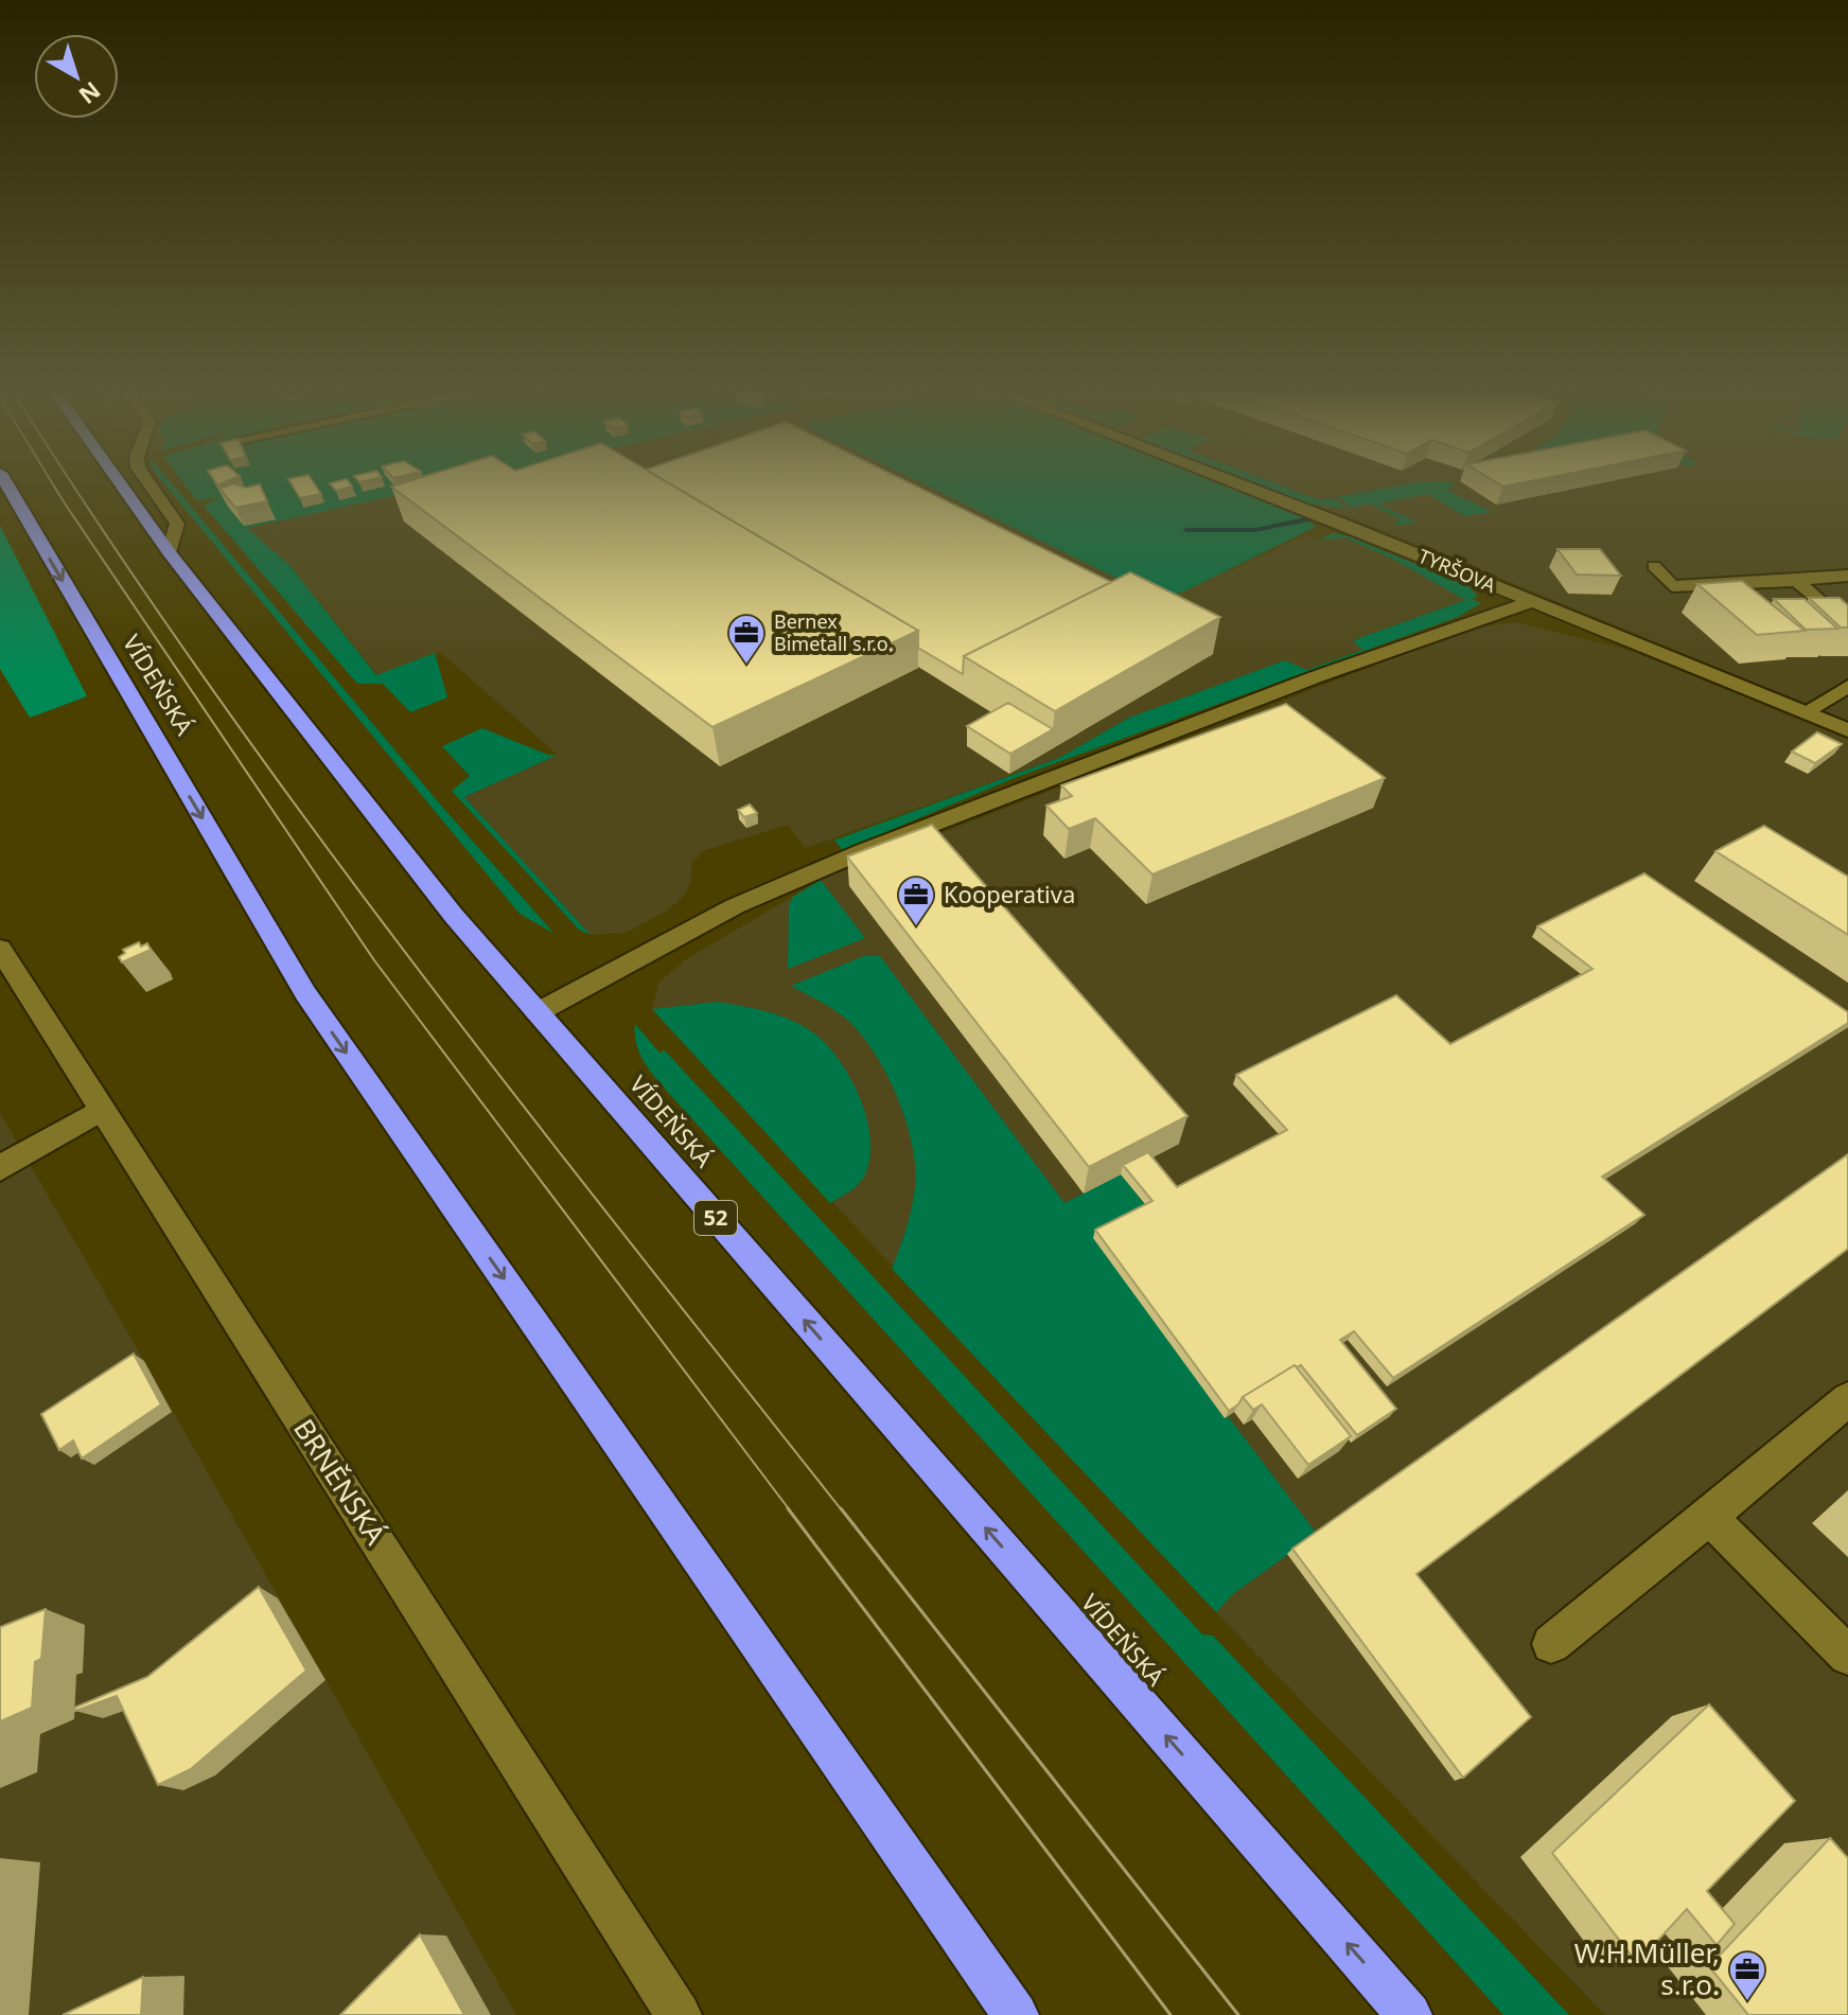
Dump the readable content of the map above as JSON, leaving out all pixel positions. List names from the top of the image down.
{
  "streets": {
    "highway": ["VÍDEŇSKÁ", "52"],
    "street": ["TYRŠOVA", "BRNĚNSKÁ"]
  },
  "crossings": [
    ["TYRŠOVA", "VÍDEŇSKÁ"]
  ],
  "places": {
    "office": ["Bernex Bimetall s.r.o.", "Kooperativa", "W.H.Müller, s.r.o."]
  },
  "north": "bottom right"
}
